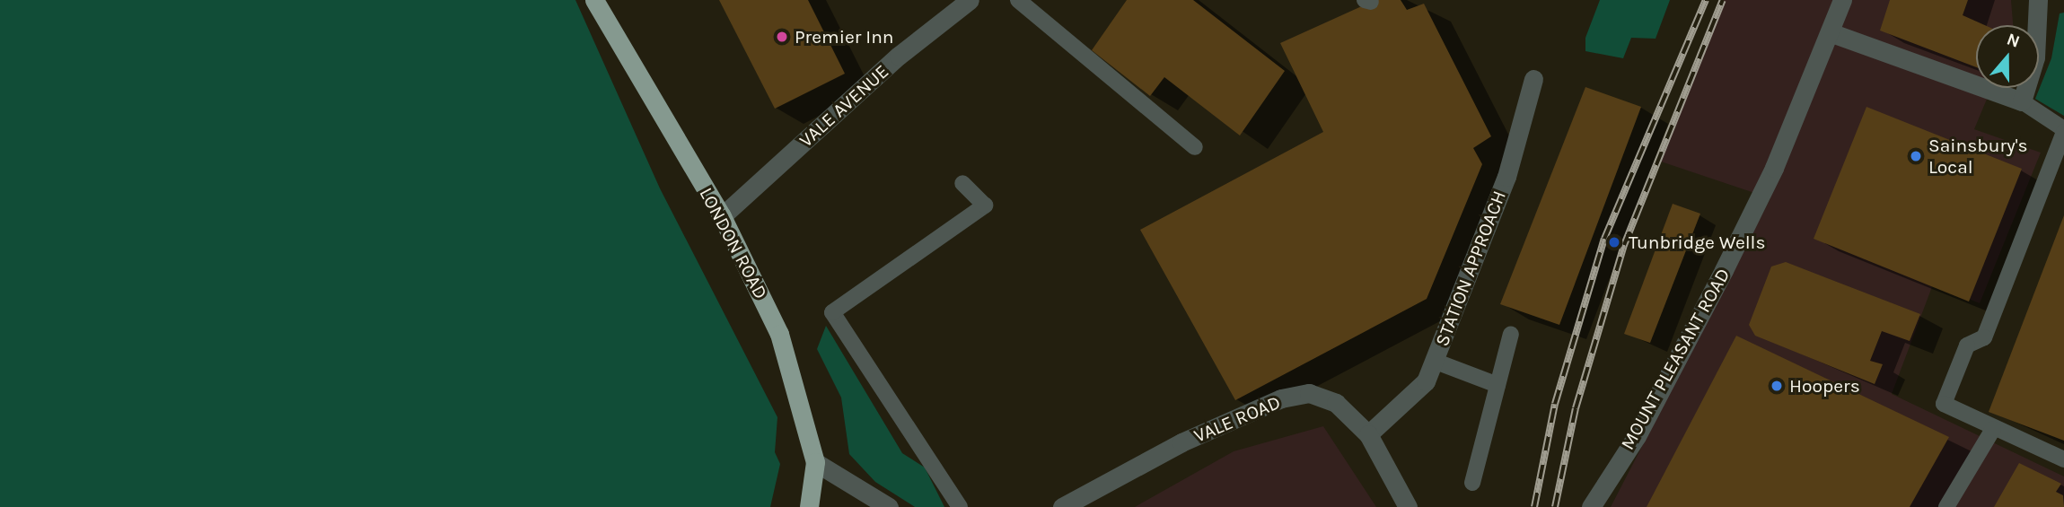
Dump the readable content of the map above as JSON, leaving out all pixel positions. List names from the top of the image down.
{
  "streets": {
    "highway": ["LONDON ROAD"],
    "street": [
      "VALE AVENUE",
      "STATION APPROACH",
      "MOUNT PLEASANT ROAD",
      "VALE ROAD"
    ]
  },
  "crossings": [
    ["VALE AVENUE", "LONDON ROAD"],
    ["STATION APPROACH", "VALE ROAD"]
  ],
  "places": [
    "Premier Inn",
    "Sainsbury's Local",
    "Tunbridge Wells",
    "Hoopers"
  ],
  "north": "top"
}
